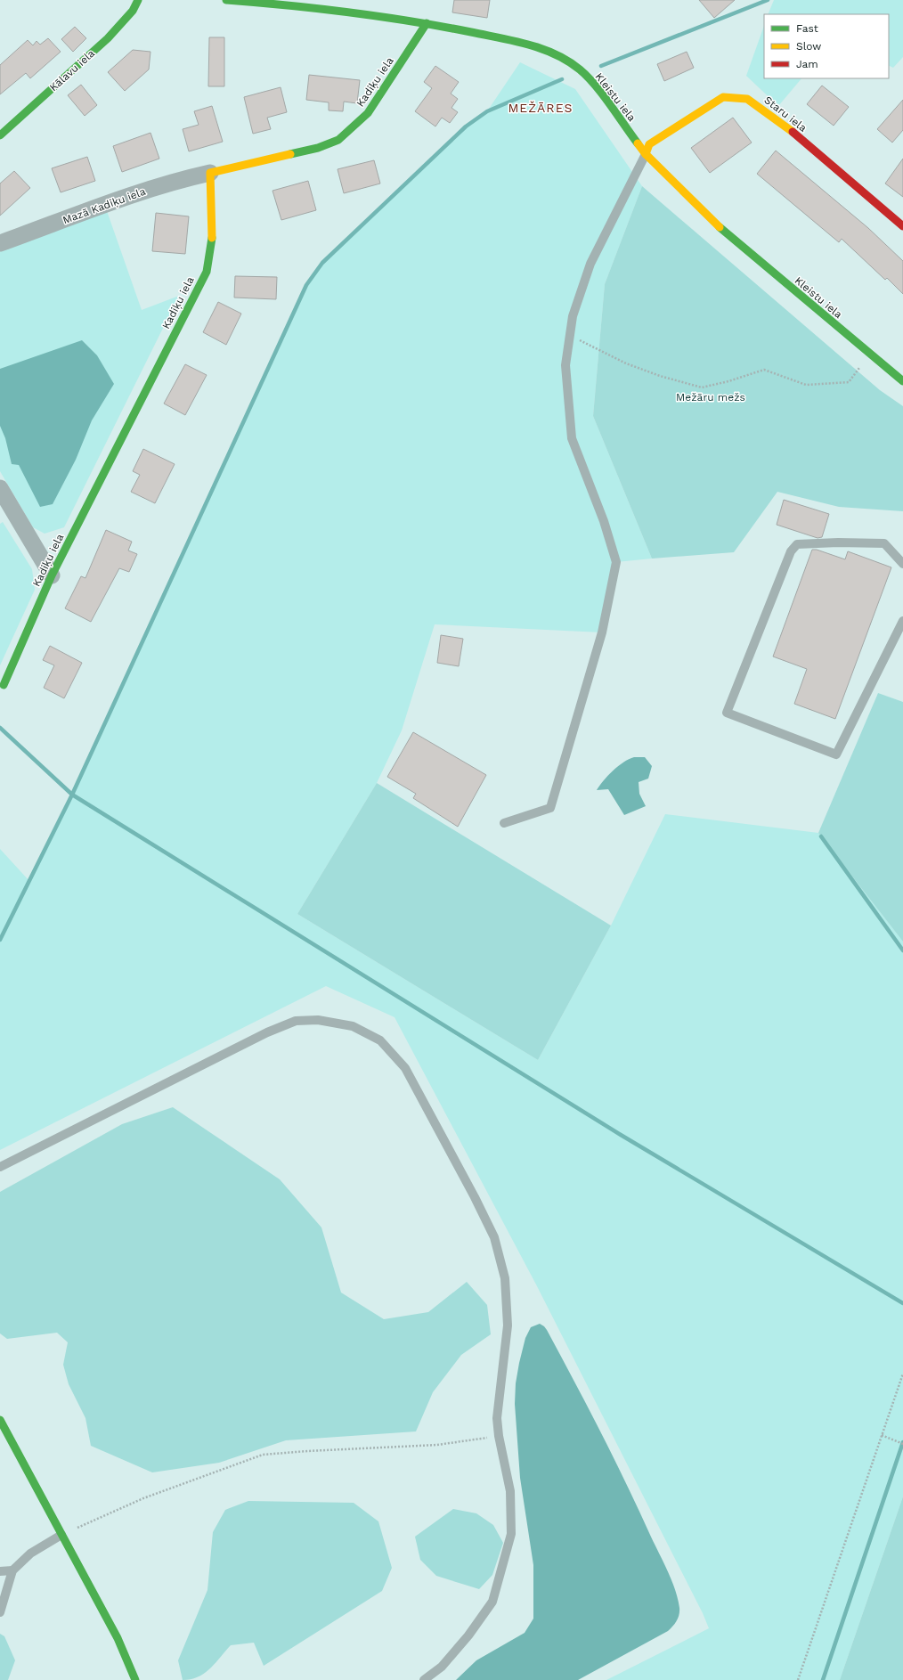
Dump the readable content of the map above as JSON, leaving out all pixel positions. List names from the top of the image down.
{
  "streets": {
    "street": [
      "Kālavu iela",
      "Kadiķu iela",
      "Kleistu iela",
      "Staru iela",
      "Mazā Kadiķu iela"
    ]
  },
  "crossings": [
    ["Kadiķu iela", "Kleistu iela"],
    ["Kadiķu iela", "Mazā Kadiķu iela"],
    ["Kleistu iela", "Staru iela"]
  ],
  "districts": ["MEŽĀRES"],
  "parks": ["Mežāru mežs"],
  "legend": ["Fast", "Slow", "Jam"]
}
